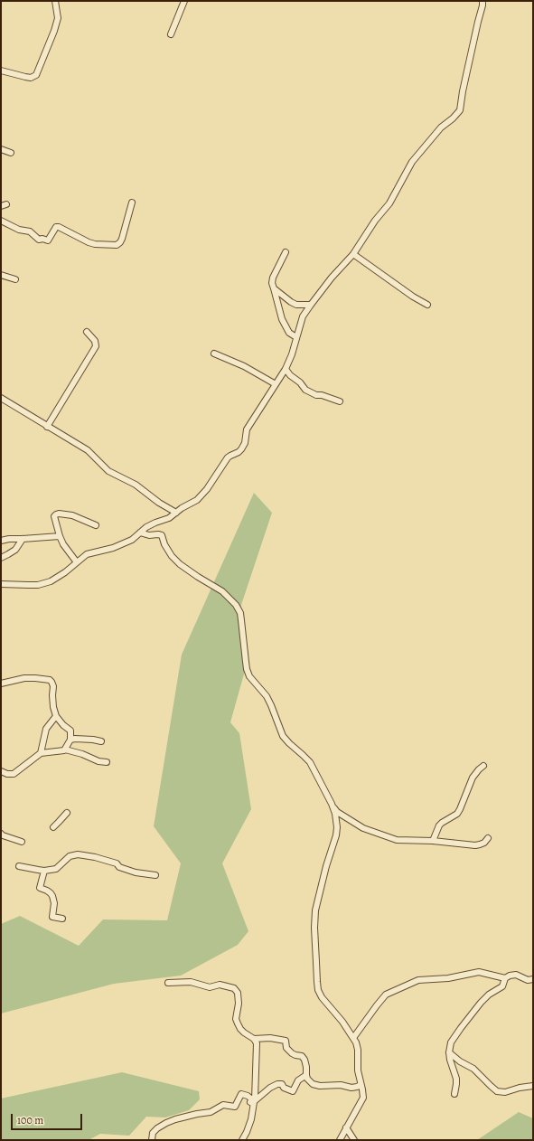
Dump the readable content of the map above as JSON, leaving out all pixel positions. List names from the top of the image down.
{
  "scale_bar": "100 m"
}
